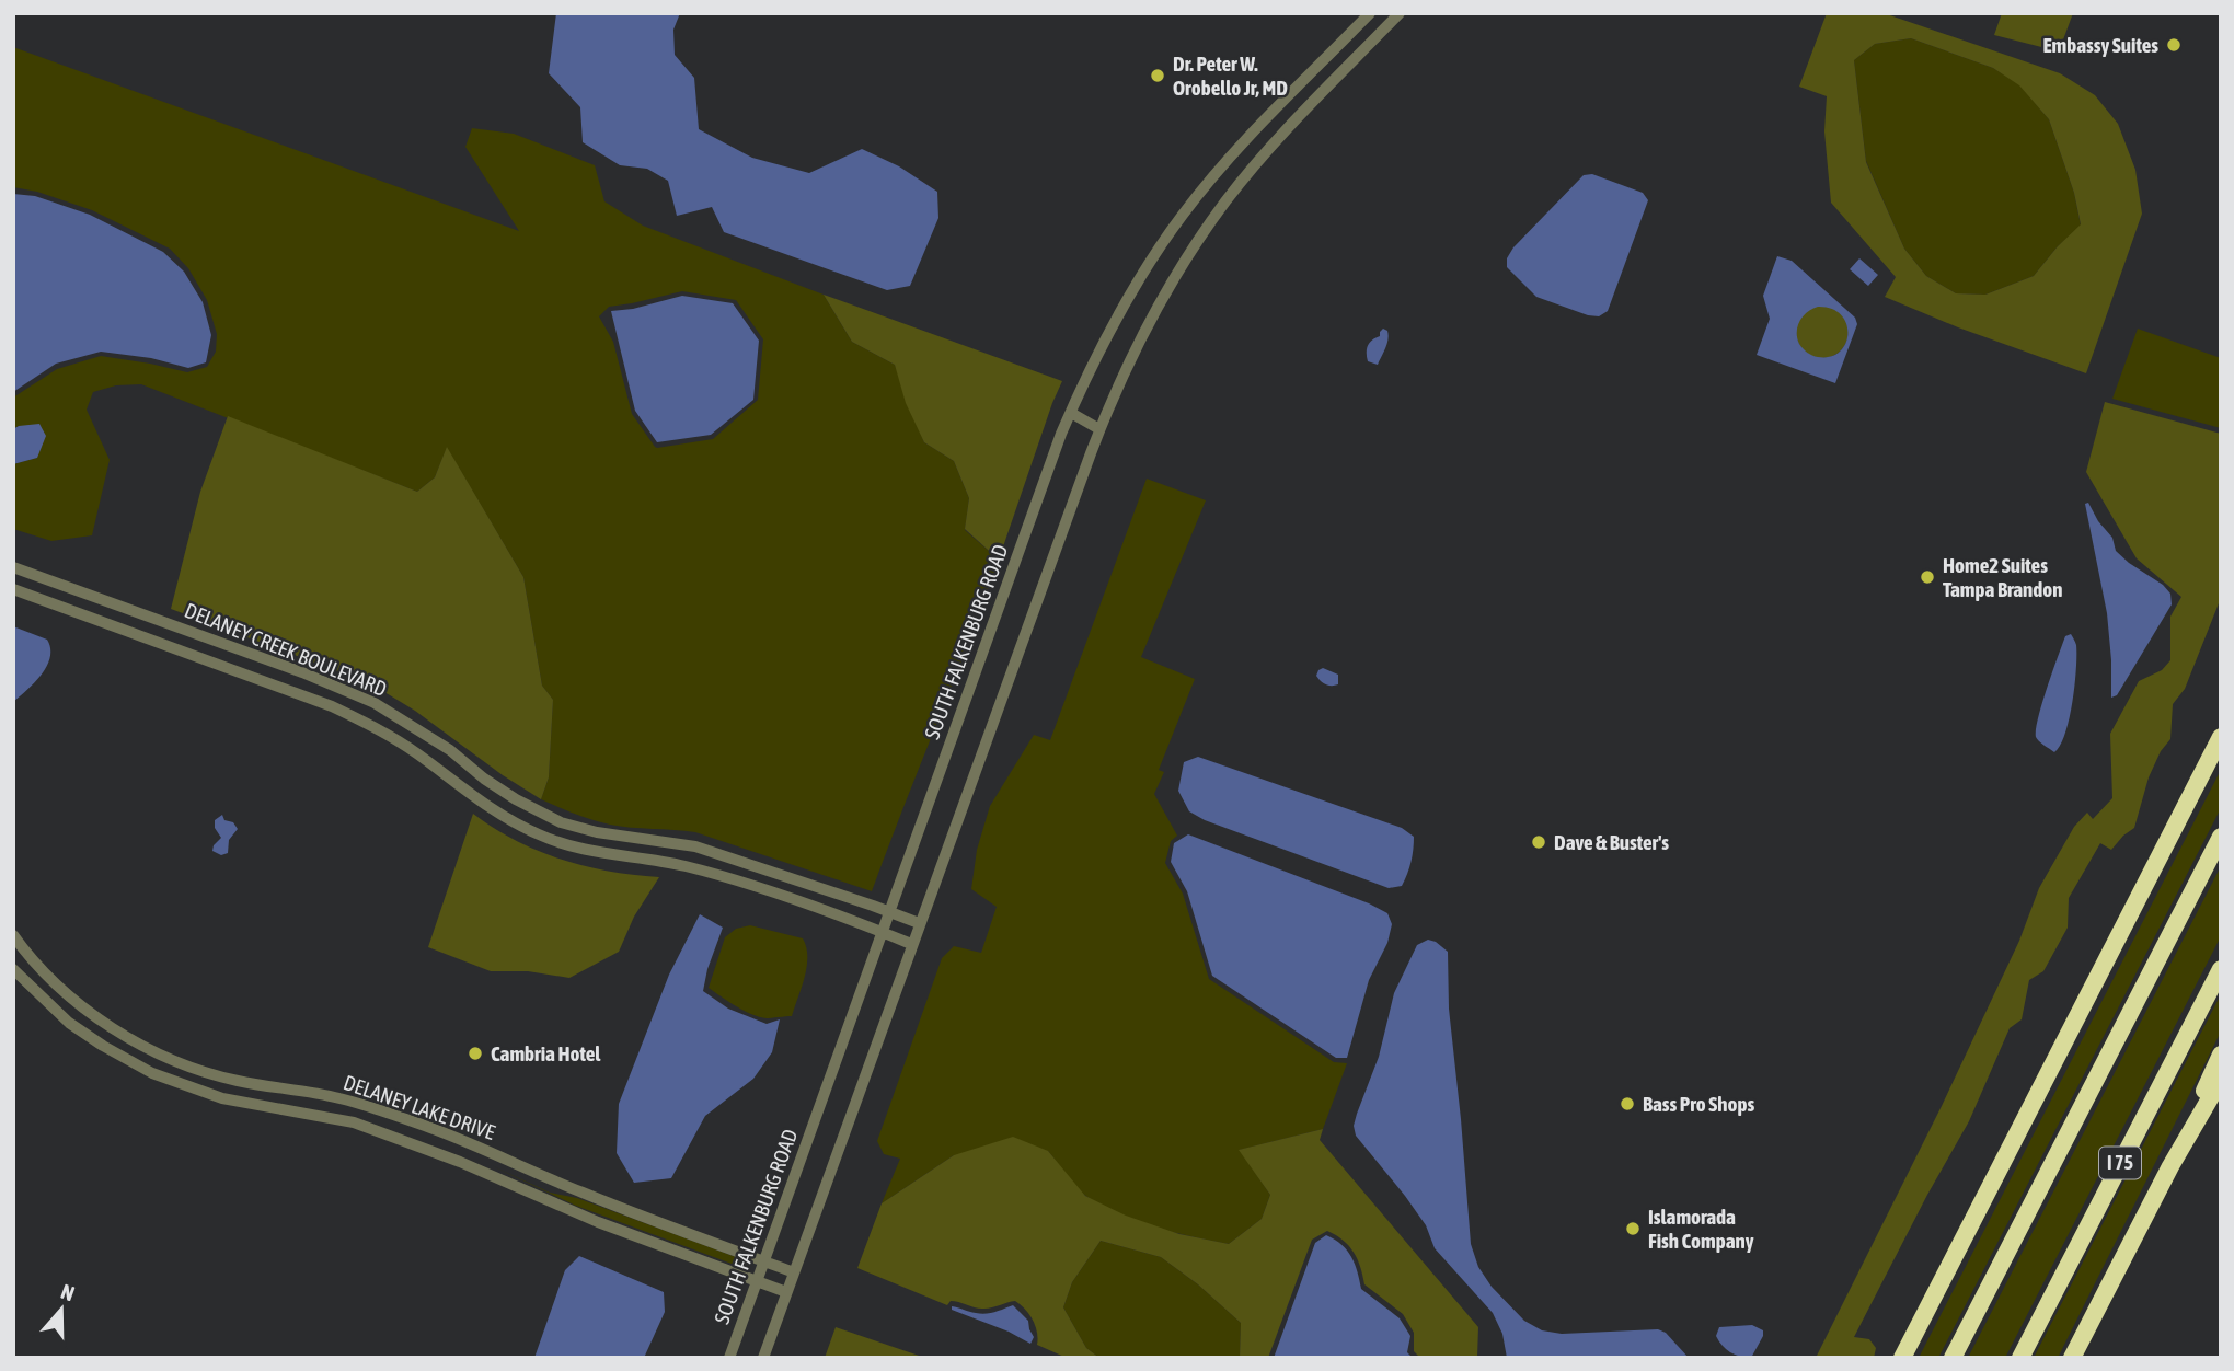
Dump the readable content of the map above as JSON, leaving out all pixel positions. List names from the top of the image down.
{
  "streets": {
    "highway": ["I 75"],
    "street": ["SOUTH FALKENBURG ROAD", "DELANEY CREEK BOULEVARD", "DELANEY LAKE DRIVE"]
  },
  "crossings": [
    ["SOUTH FALKENBURG ROAD", "DELANEY CREEK BOULEVARD"],
    ["SOUTH FALKENBURG ROAD", "DELANEY LAKE DRIVE"]
  ],
  "places": [
    "Embassy Suites",
    "Dr. Peter W. Orobello Jr, MD",
    "Home2 Suites Tampa Brandon",
    "Dave & Buster's",
    "Cambria Hotel",
    "Bass Pro Shops",
    "Islamorada Fish Company"
  ],
  "north": "top"
}
